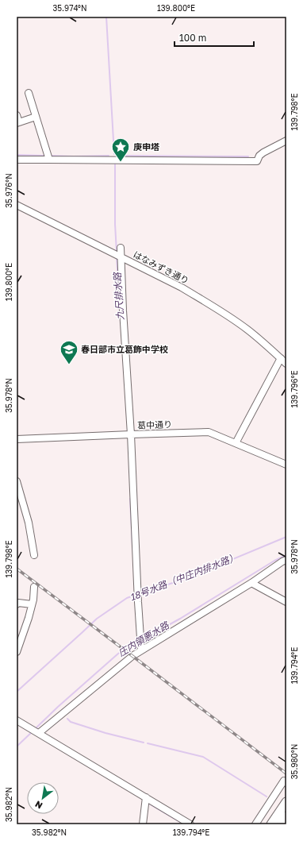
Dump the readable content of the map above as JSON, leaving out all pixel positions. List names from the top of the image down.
{
  "streets": {
    "street": ["はなみずき通り", "葛中通り"]
  },
  "water": ["九尺排水路", "18号水路（中庄内排水路）", "庄内領悪水路"],
  "places": {
    "place": ["庚申塔"],
    "school or university": ["春日部市立葛飾中学校"]
  },
  "scale_bar": "100 m",
  "north": "bottom left",
  "coordinates": [
    "35.974°N",
    "139.800°E",
    "139.798°E",
    "35.976°N",
    "139.796°E",
    "35.978°N",
    "139.794°E",
    "35.980°N",
    "35.982°N"
  ]
}
